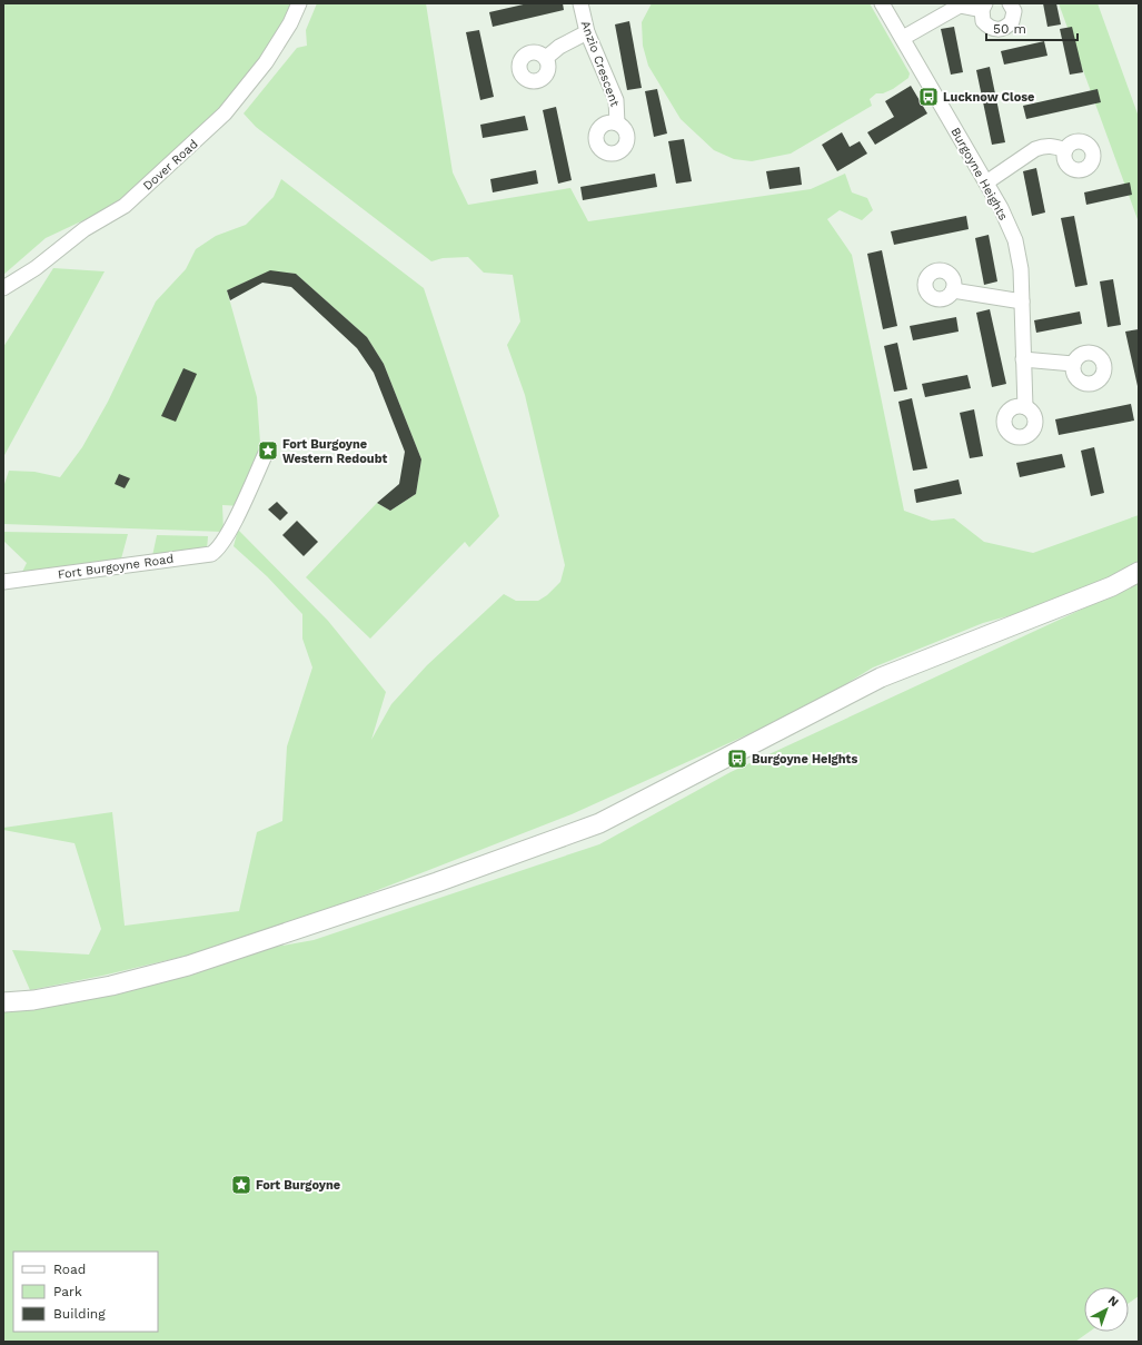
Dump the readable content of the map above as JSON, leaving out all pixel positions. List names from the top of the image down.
{
  "streets": {
    "street": [
      "Anzio Crescent",
      "Dover Road",
      "Burgoyne Heights",
      "Fort Burgoyne Road"
    ]
  },
  "places": {
    "bus stop": ["Lucknow Close", "Burgoyne Heights"],
    "place": ["Fort Burgoyne Western Redoubt", "Fort Burgoyne"]
  },
  "legend": ["Road", "Park", "Building"],
  "scale_bar": "50 m",
  "north": "top right"
}
